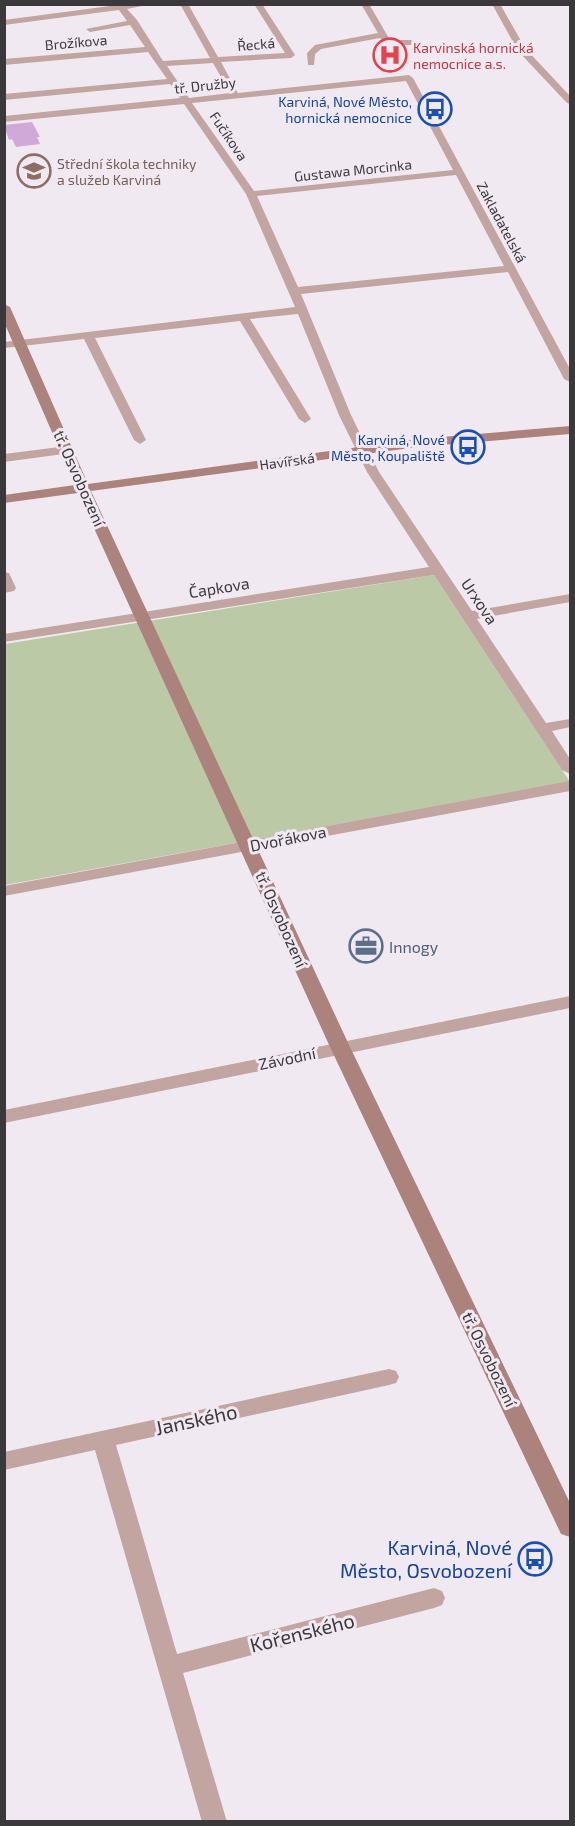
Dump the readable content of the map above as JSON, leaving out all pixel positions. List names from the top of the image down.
{
  "streets": {
    "street": [
      "Brožíkova",
      "Řecká",
      "tř. Družby",
      "Fučíkova",
      "Gustawa Morcinka",
      "Zakladatelská",
      "Havířská",
      "tř. Osvobození",
      "Čapkova",
      "Urxova",
      "Dvořákova",
      "Závodní",
      "Janského",
      "Kořenského"
    ]
  },
  "crossings": [
    ["Brožíkova", "Fučíkova"],
    ["Řecká", "Fučíkova"],
    ["tř. Družby", "Fučíkova"],
    ["tř. Družby", "Zakladatelská"],
    ["Fučíkova", "Gustawa Morcinka"],
    ["Fučíkova", "Havířská"],
    ["Fučíkova", "Urxova"],
    ["Gustawa Morcinka", "Zakladatelská"],
    ["Havířská", "tř. Osvobození"],
    ["Havířská", "Urxova"],
    ["tř. Osvobození", "Čapkova"],
    ["tř. Osvobození", "Dvořákova"],
    ["tř. Osvobození", "Závodní"],
    ["Čapkova", "Urxova"]
  ],
  "places": {
    "hospital": ["Karvinská hornická nemocnice a.s."],
    "bus stop": ["Karviná, Nové Město, hornická nemocnice", "Karviná, Nové Město, Koupaliště", "Karviná, Nové Město, Osvobození"],
    "school or university": ["Střední škola techniky a služeb Karviná"],
    "office": ["Innogy"]
  }
}
